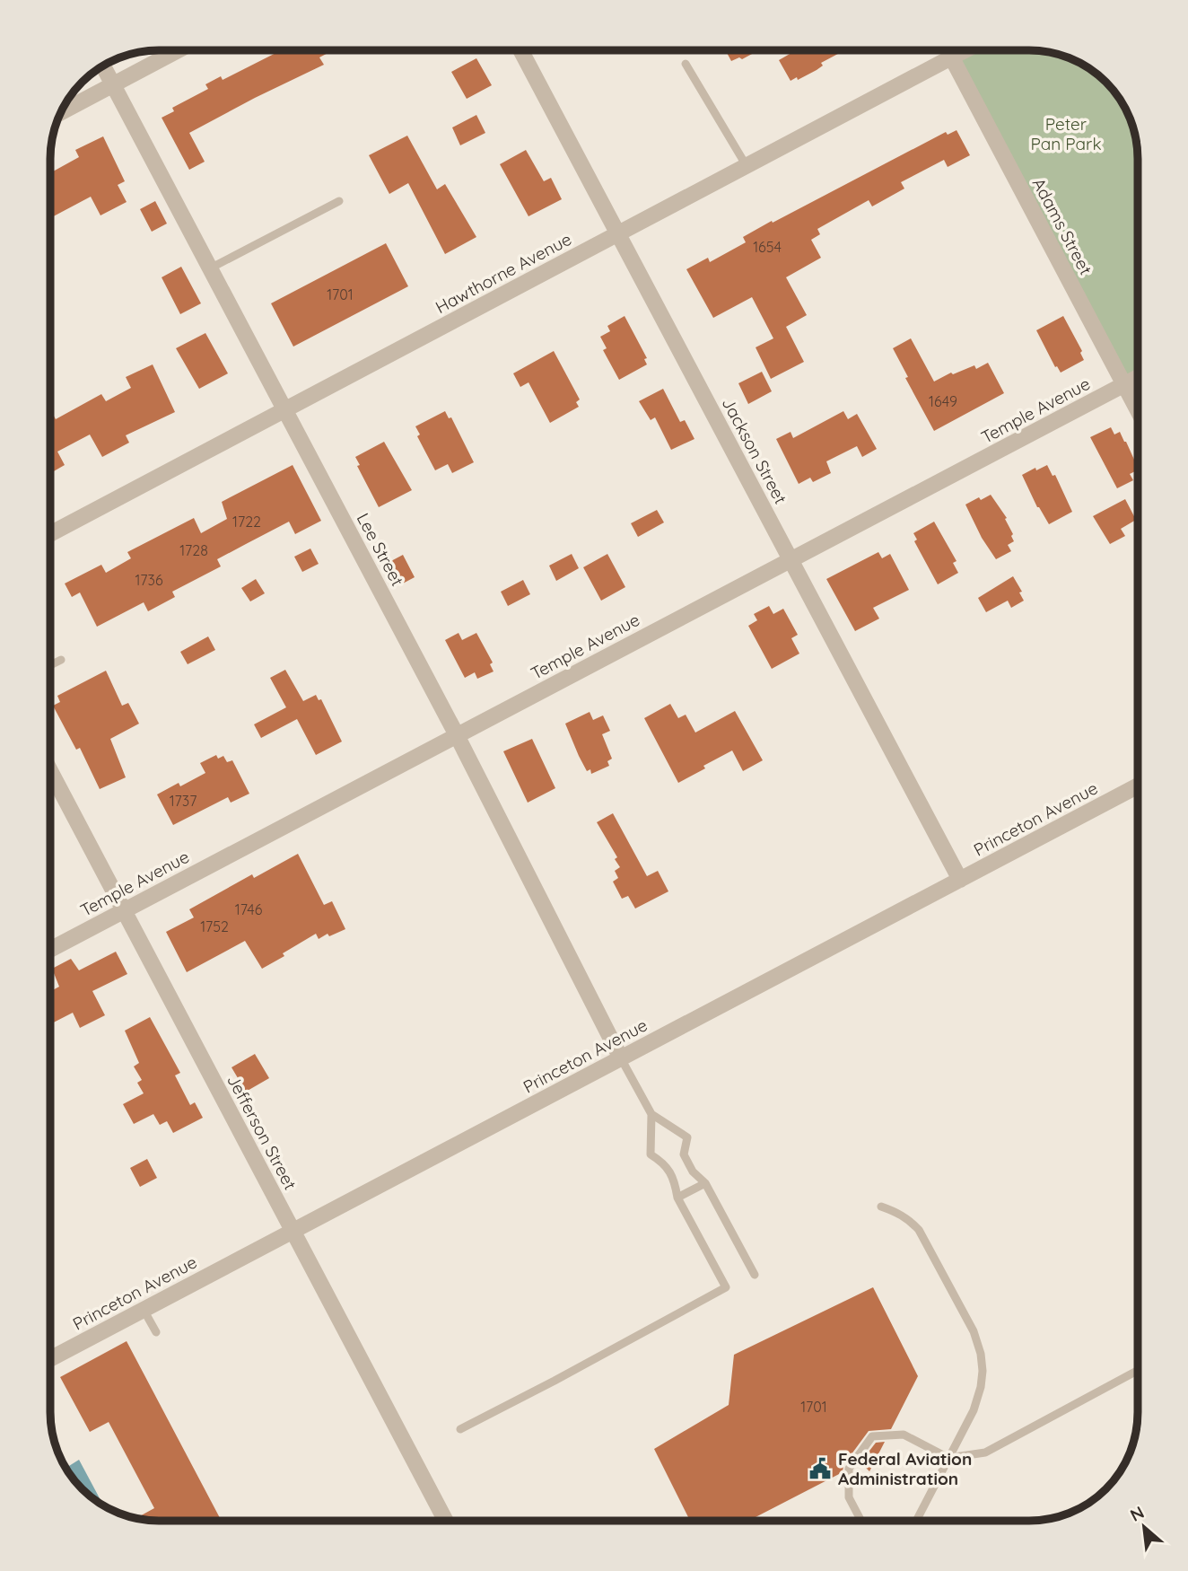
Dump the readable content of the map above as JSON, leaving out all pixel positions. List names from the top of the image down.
{
  "streets": {
    "street": [
      "Adams Street",
      "Hawthorne Avenue",
      "Temple Avenue",
      "Jackson Street",
      "Lee Street",
      "Princeton Avenue",
      "Jefferson Street"
    ]
  },
  "crossings": [
    ["Adams Street", "Hawthorne Avenue"],
    ["Adams Street", "Temple Avenue"],
    ["Hawthorne Avenue", "Jackson Street"],
    ["Hawthorne Avenue", "Lee Street"],
    ["Temple Avenue", "Jackson Street"],
    ["Temple Avenue", "Lee Street"],
    ["Temple Avenue", "Jefferson Street"],
    ["Jackson Street", "Princeton Avenue"],
    ["Lee Street", "Princeton Avenue"],
    ["Princeton Avenue", "Jefferson Street"]
  ],
  "parks": ["Peter Pan Park"],
  "places": {
    "public building": ["Federal Aviation Administration"]
  },
  "house_numbers": [
    "1654",
    "1701",
    "1649",
    "1722",
    "1728",
    "1736",
    "1737",
    "1746",
    "1752",
    "1701"
  ],
  "north": "top left"
}
